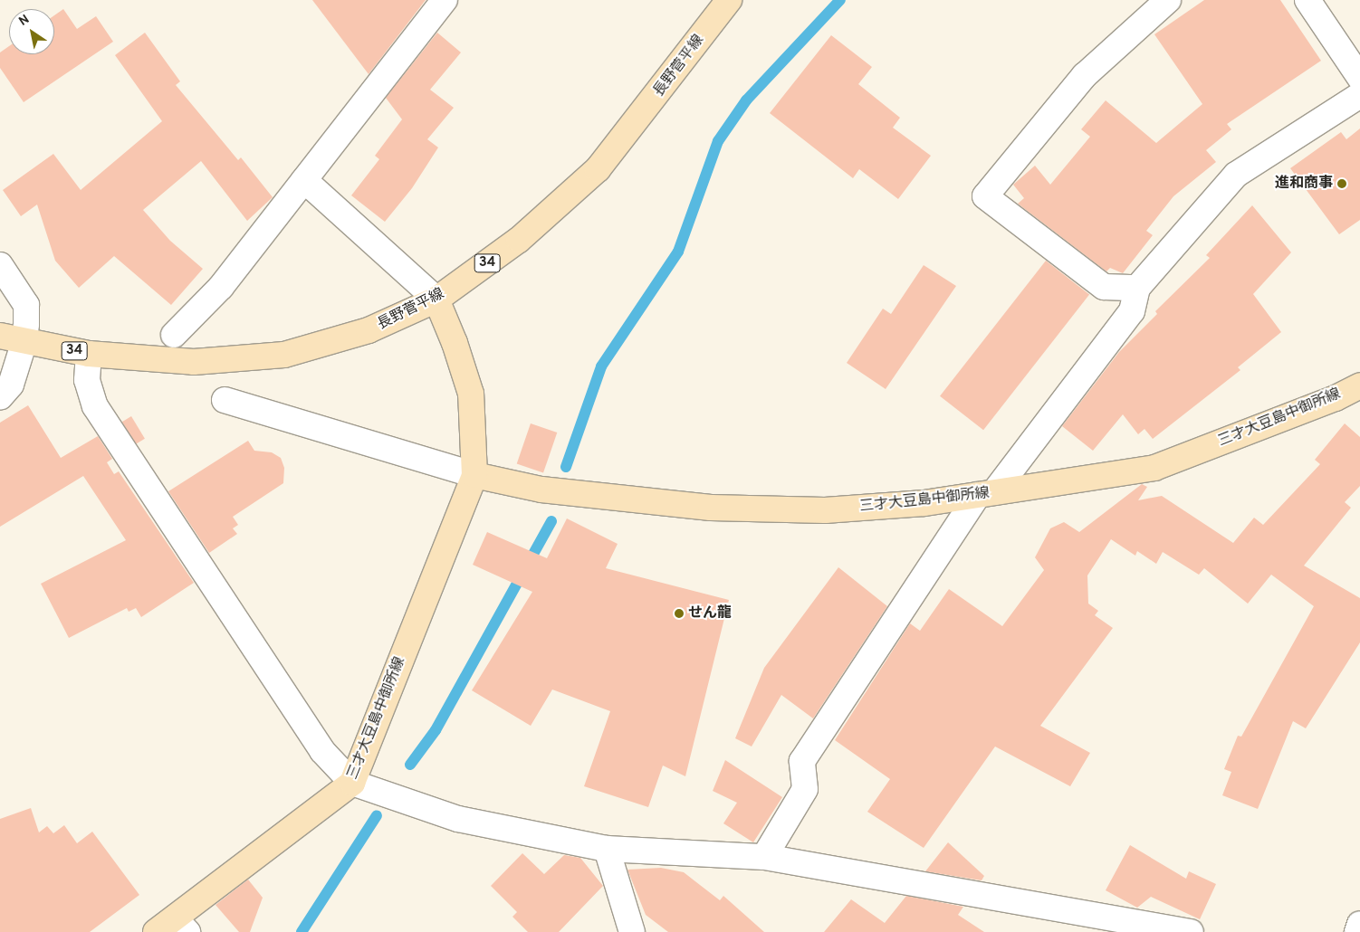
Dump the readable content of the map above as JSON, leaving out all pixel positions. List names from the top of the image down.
{
  "streets": {
    "main road": ["長野菅平線", "34", "三才大豆島中御所線"]
  },
  "crossings": [
    ["長野菅平線", "三才大豆島中御所線"]
  ],
  "places": ["進和商事", "せん龍"],
  "north": "top left"
}
